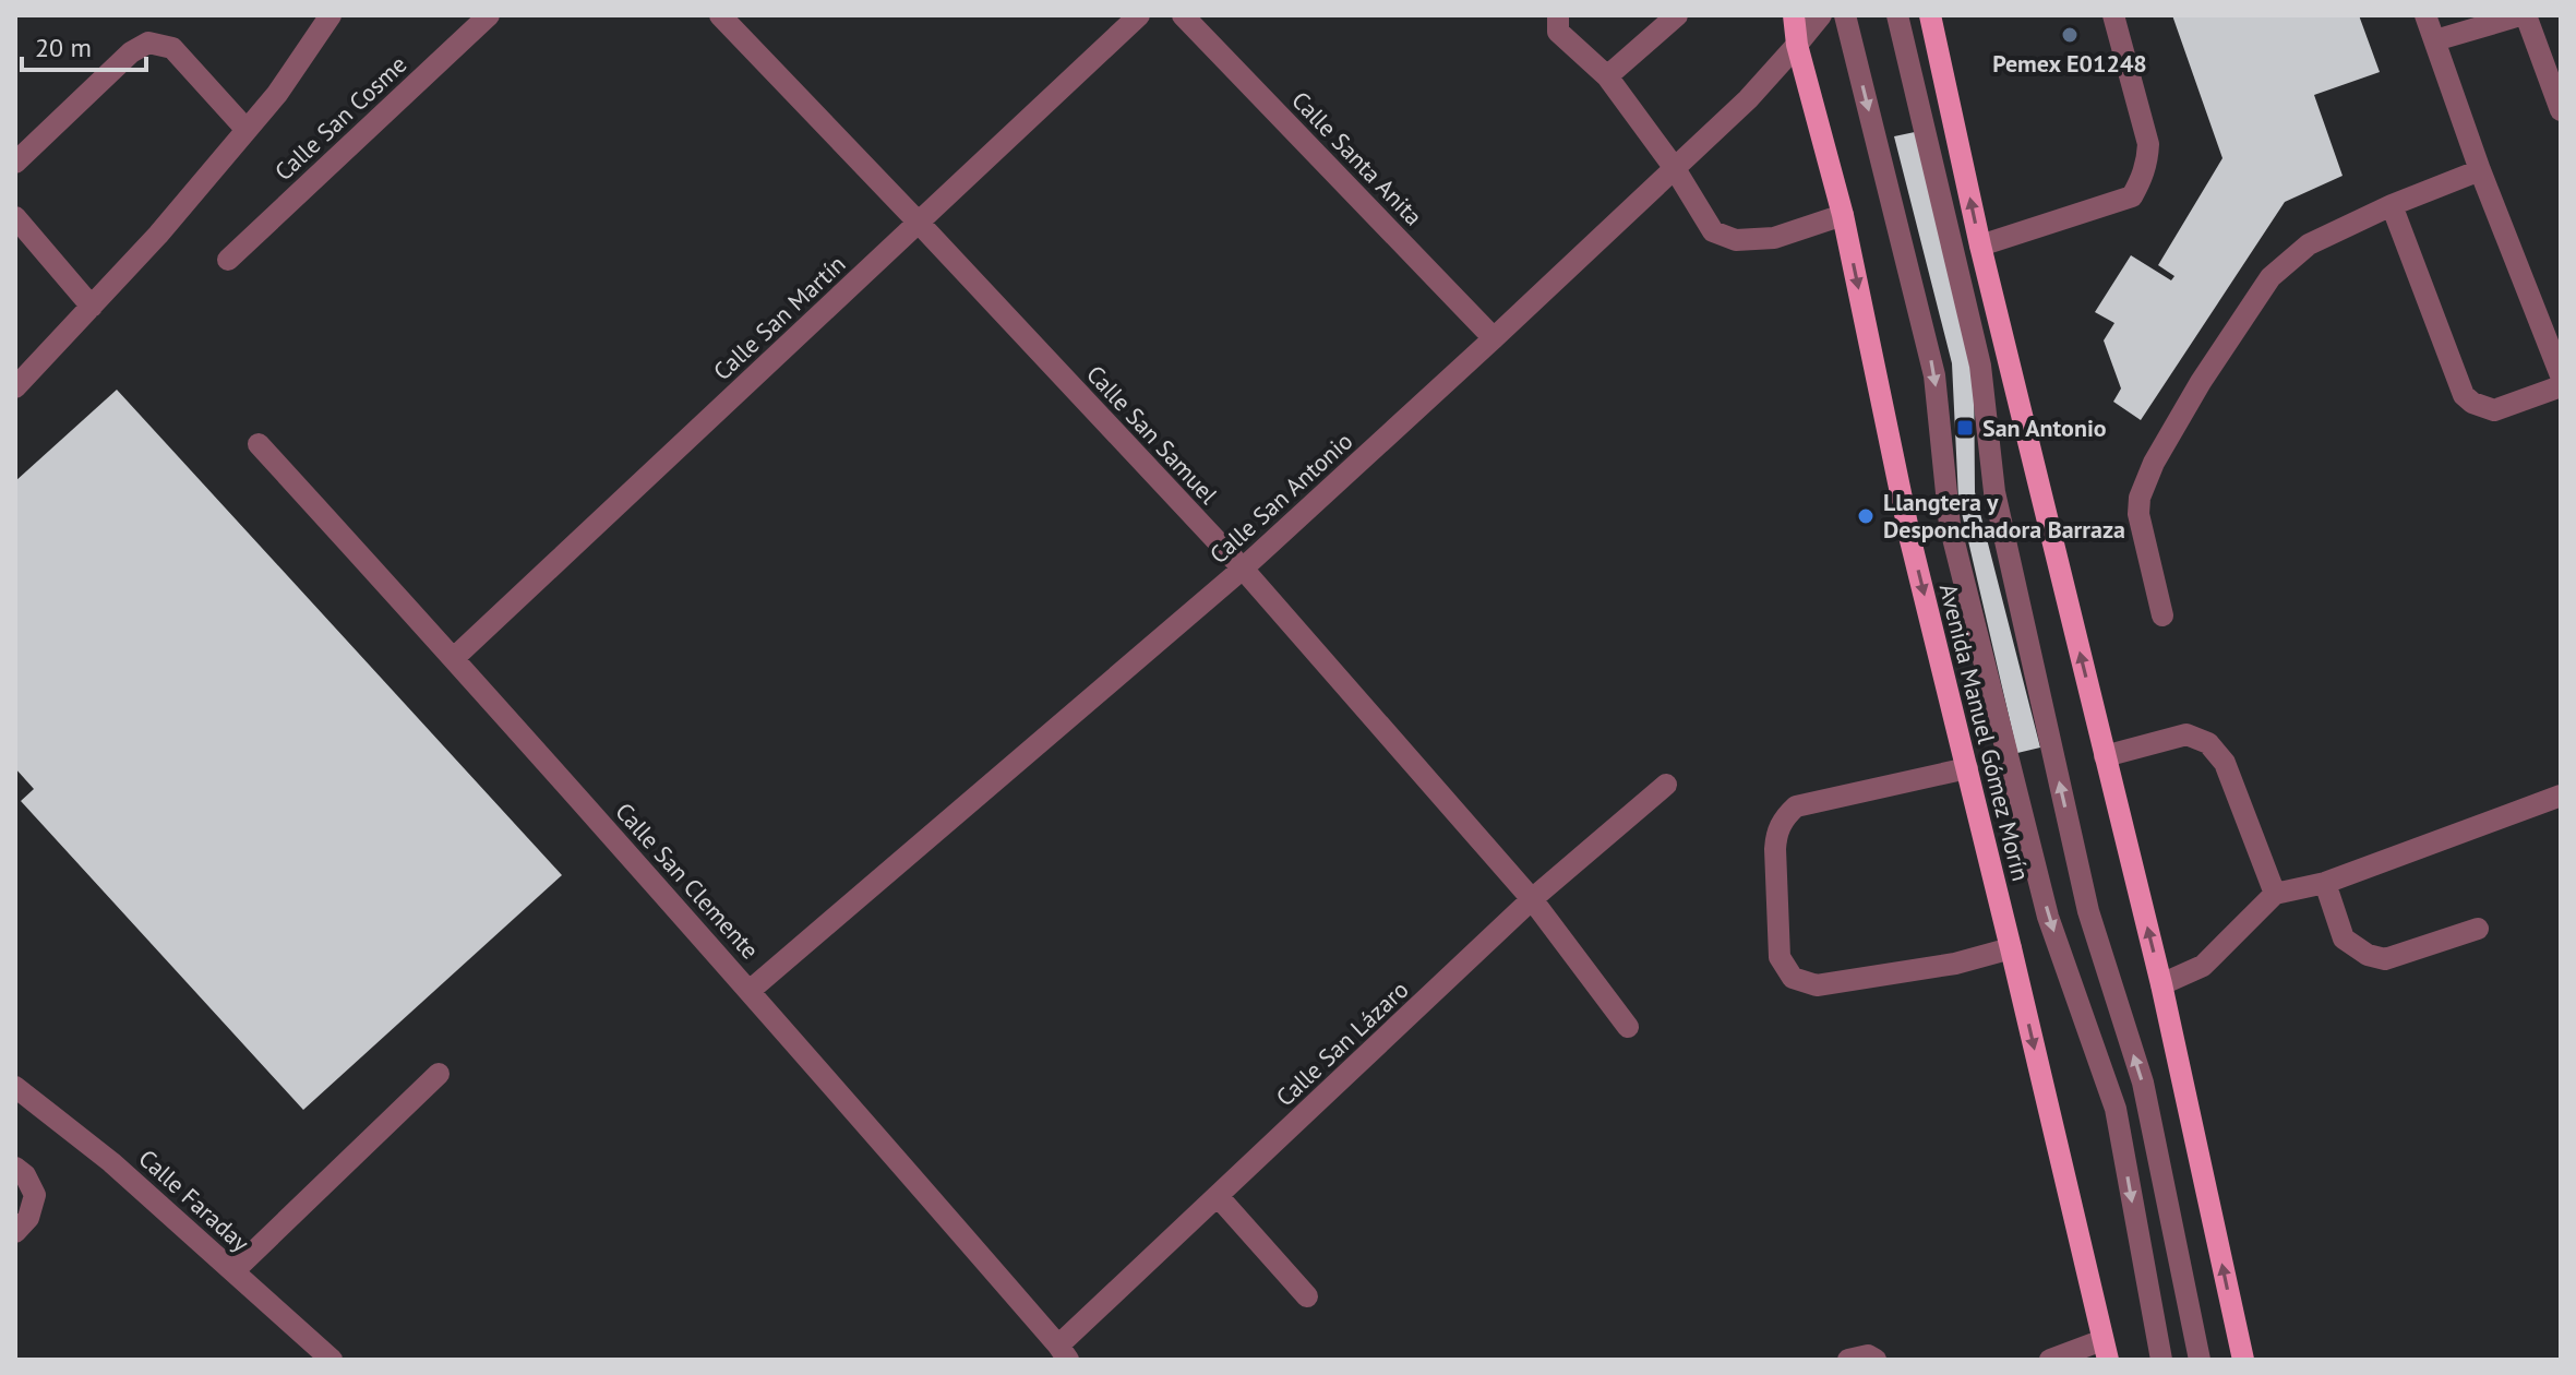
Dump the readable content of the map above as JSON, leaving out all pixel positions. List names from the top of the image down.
{
  "streets": {
    "main road": ["Avenida Manuel Gómez Morín"],
    "street": [
      "Calle San Cosme",
      "Calle Santa Anita",
      "Calle San Martín",
      "Calle San Samuel",
      "Calle San Antonio",
      "Calle San Clemente",
      "Calle San Lázaro",
      "Calle Faraday"
    ]
  },
  "crossings": [
    ["Calle Santa Anita", "Calle San Antonio"],
    ["Calle San Martín", "Calle San Samuel"],
    ["Calle San Martín", "Calle San Clemente"],
    ["Calle San Samuel", "Calle San Antonio"],
    ["Calle San Samuel", "Calle San Lázaro"],
    ["Calle San Antonio", "Avenida Manuel Gómez Morín"],
    ["Calle San Antonio", "Calle San Clemente"],
    ["Calle San Clemente", "Calle San Lázaro"]
  ],
  "places": {
    "other": ["Pemex E01248", "Llangtera y Desponchadora Barraza"],
    "transit": ["San Antonio"]
  },
  "scale_bar": "20 m"
}
